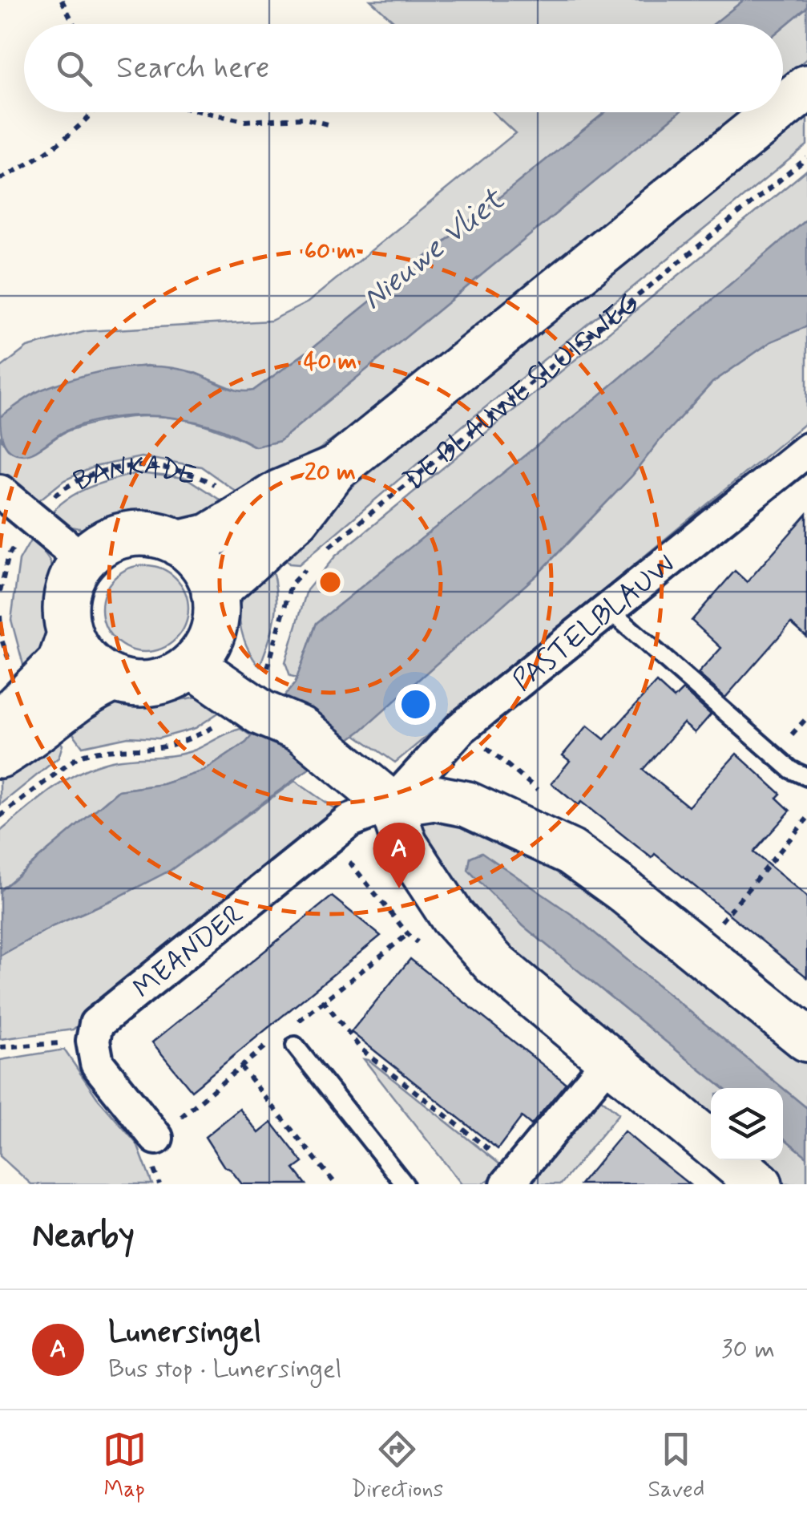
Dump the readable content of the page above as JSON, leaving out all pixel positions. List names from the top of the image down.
{
  "streets": {
    "main road": ["DE BLAUWE SLUISWEG"],
    "street": ["BANKADE", "PASTELBLAUW", "MEANDER"]
  },
  "crossings": [
    ["DE BLAUWE SLUISWEG", "BANKADE"],
    ["PASTELBLAUW", "MEANDER"]
  ],
  "water": ["Nieuwe Vliet"],
  "page": {
    "search": "Search here",
    "pins": "A",
    "heading": "Nearby",
    "list": [
      {
        "mark": "A",
        "name": "Lunersingel",
        "note": "Bus stop · Lunersingel",
        "value": "30 m"
      }
    ],
    "nav": ["Map", "Directions", "Saved"]
  },
  "rings": ["60 m", "40 m", "20 m"]
}
